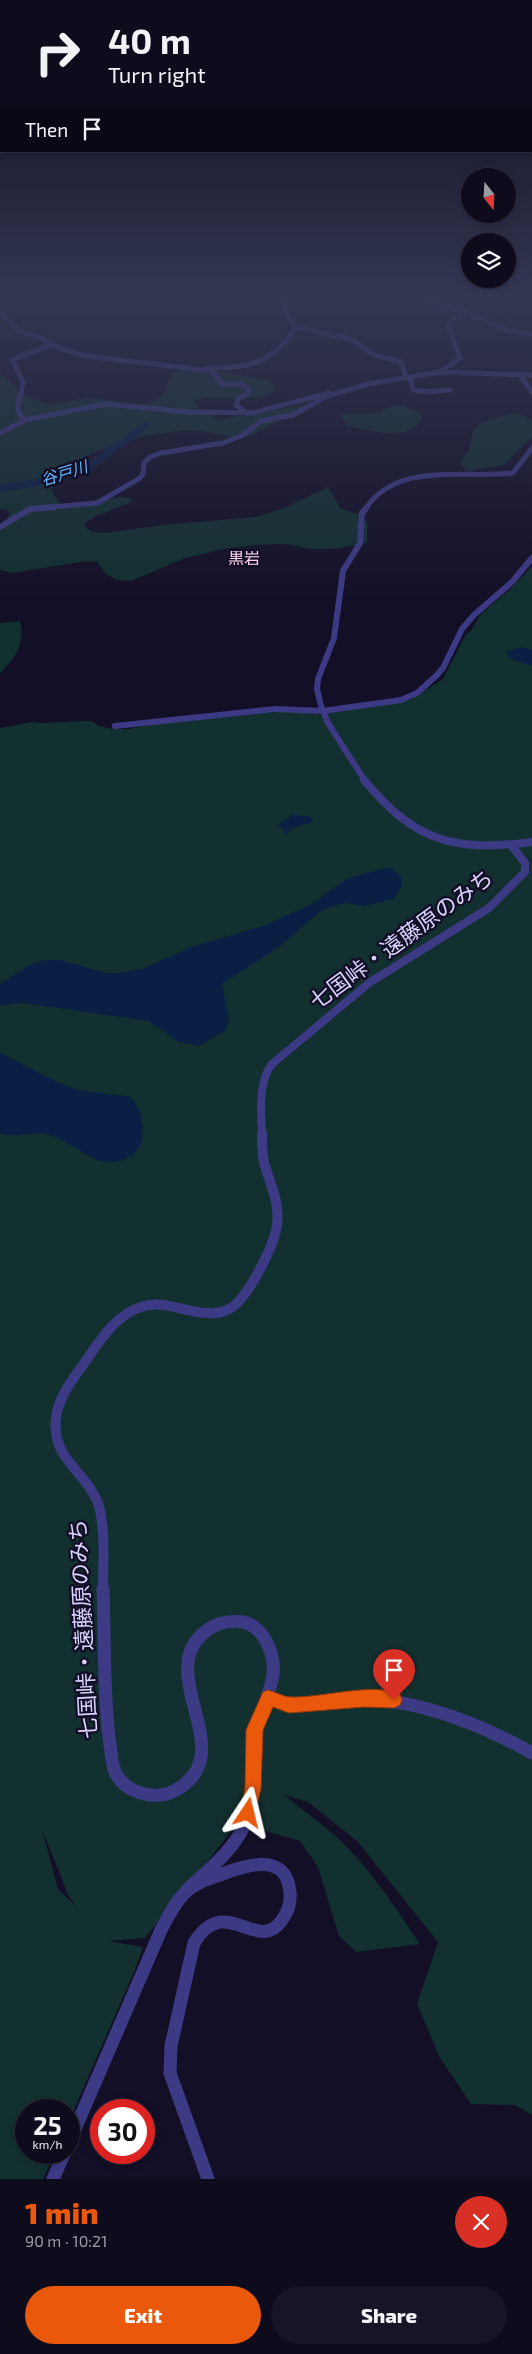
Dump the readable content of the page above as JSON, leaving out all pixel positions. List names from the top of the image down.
{
  "streets": {
    "street": ["七国峠・遠藤原のみち"]
  },
  "districts": ["黒岩"],
  "water": ["谷戸川"],
  "north": "bottom",
  "page": {
    "turn": ["40 m", "Turn right"],
    "then": "Then",
    "speed": "25 km/h",
    "limit": "30",
    "heading": ["1 min", "90 m · 10:21"],
    "buttons": ["Exit", "Share"]
  }
}
